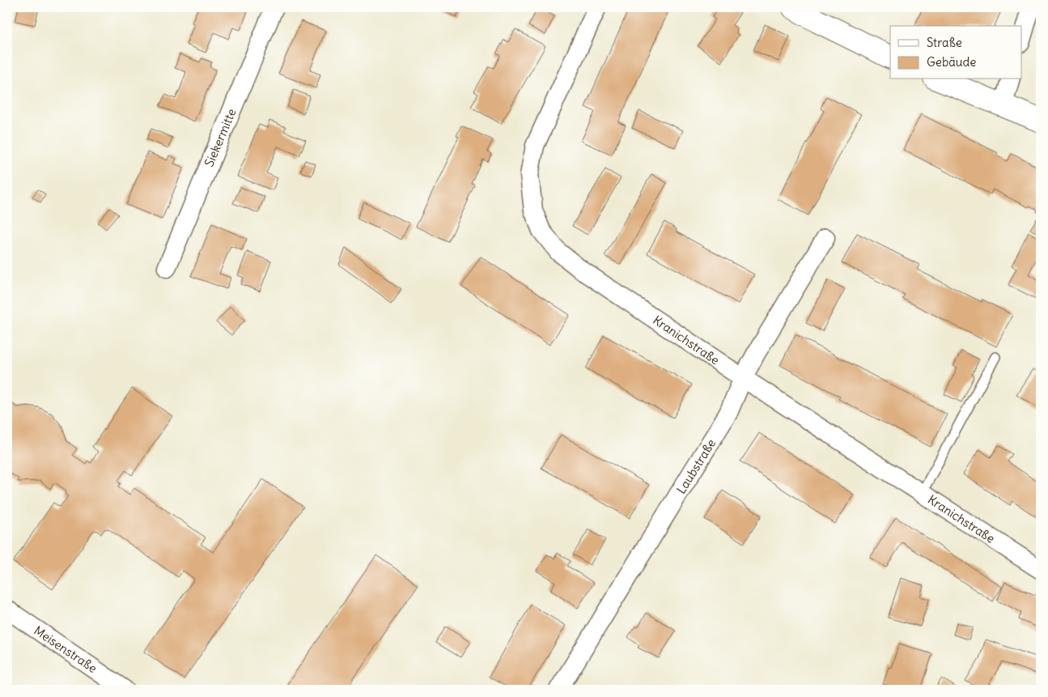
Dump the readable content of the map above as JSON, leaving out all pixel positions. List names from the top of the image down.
{
  "streets": {
    "street": [
      "Siekermitte",
      "Kranichstraße",
      "Laubstraße",
      "Meisenstraße"
    ]
  },
  "crossings": [
    ["Kranichstraße", "Laubstraße"]
  ],
  "legend": ["Straße", "Gebäude"]
}
